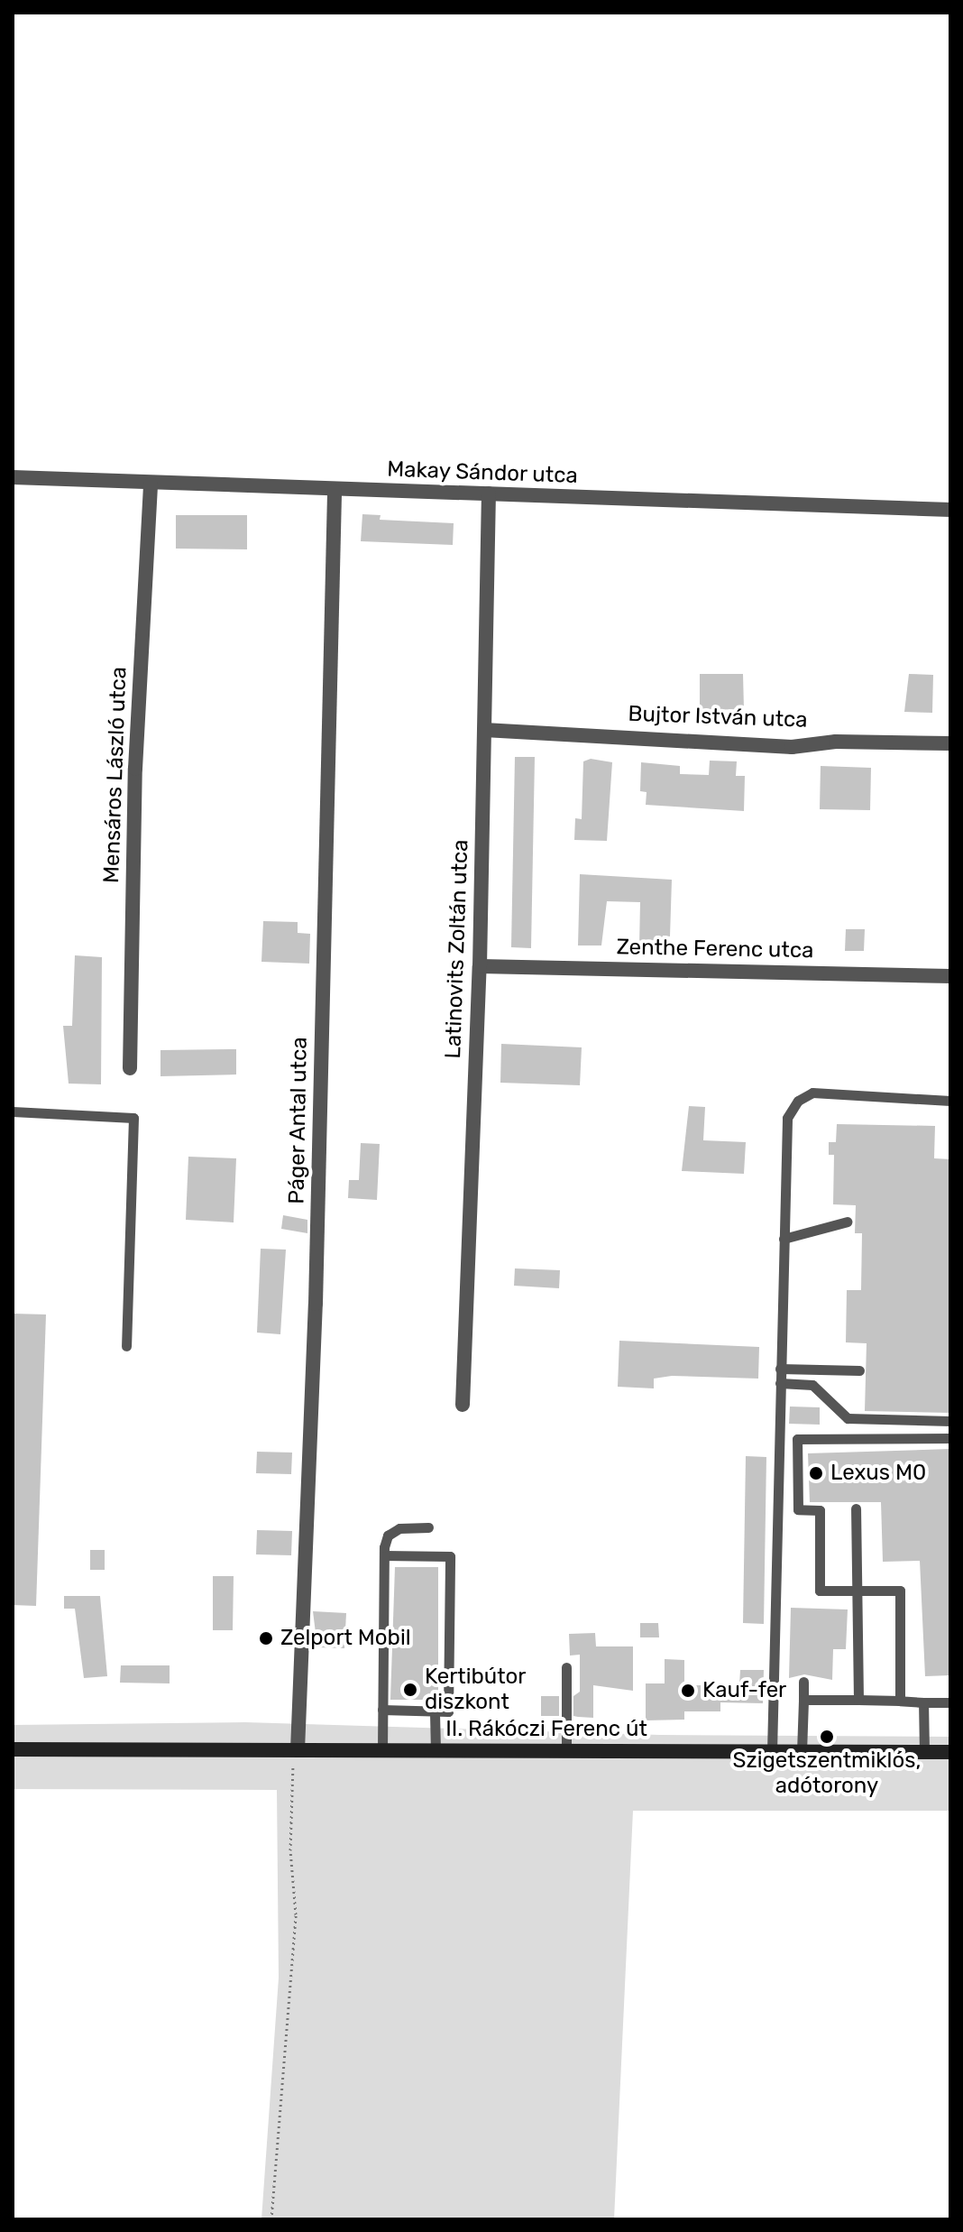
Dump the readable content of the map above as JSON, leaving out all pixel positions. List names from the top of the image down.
{
  "streets": {
    "main road": ["II. Rákóczi Ferenc út"],
    "street": [
      "Makay Sándor utca",
      "Bujtor István utca",
      "Mensáros László utca",
      "Latinovits Zoltán utca",
      "Zenthe Ferenc utca",
      "Páger Antal utca"
    ]
  },
  "crossings": [
    ["Makay Sándor utca", "Mensáros László utca"],
    ["Makay Sándor utca", "Latinovits Zoltán utca"],
    ["Makay Sándor utca", "Páger Antal utca"],
    ["Bujtor István utca", "Latinovits Zoltán utca"],
    ["Latinovits Zoltán utca", "Zenthe Ferenc utca"],
    ["Páger Antal utca", "II. Rákóczi Ferenc út"]
  ],
  "places": [
    "Lexus M0",
    "Zelport Mobil",
    "Kertibútor diszkont",
    "Kauf-fer",
    "Szigetszentmiklós, adótorony"
  ]
}
